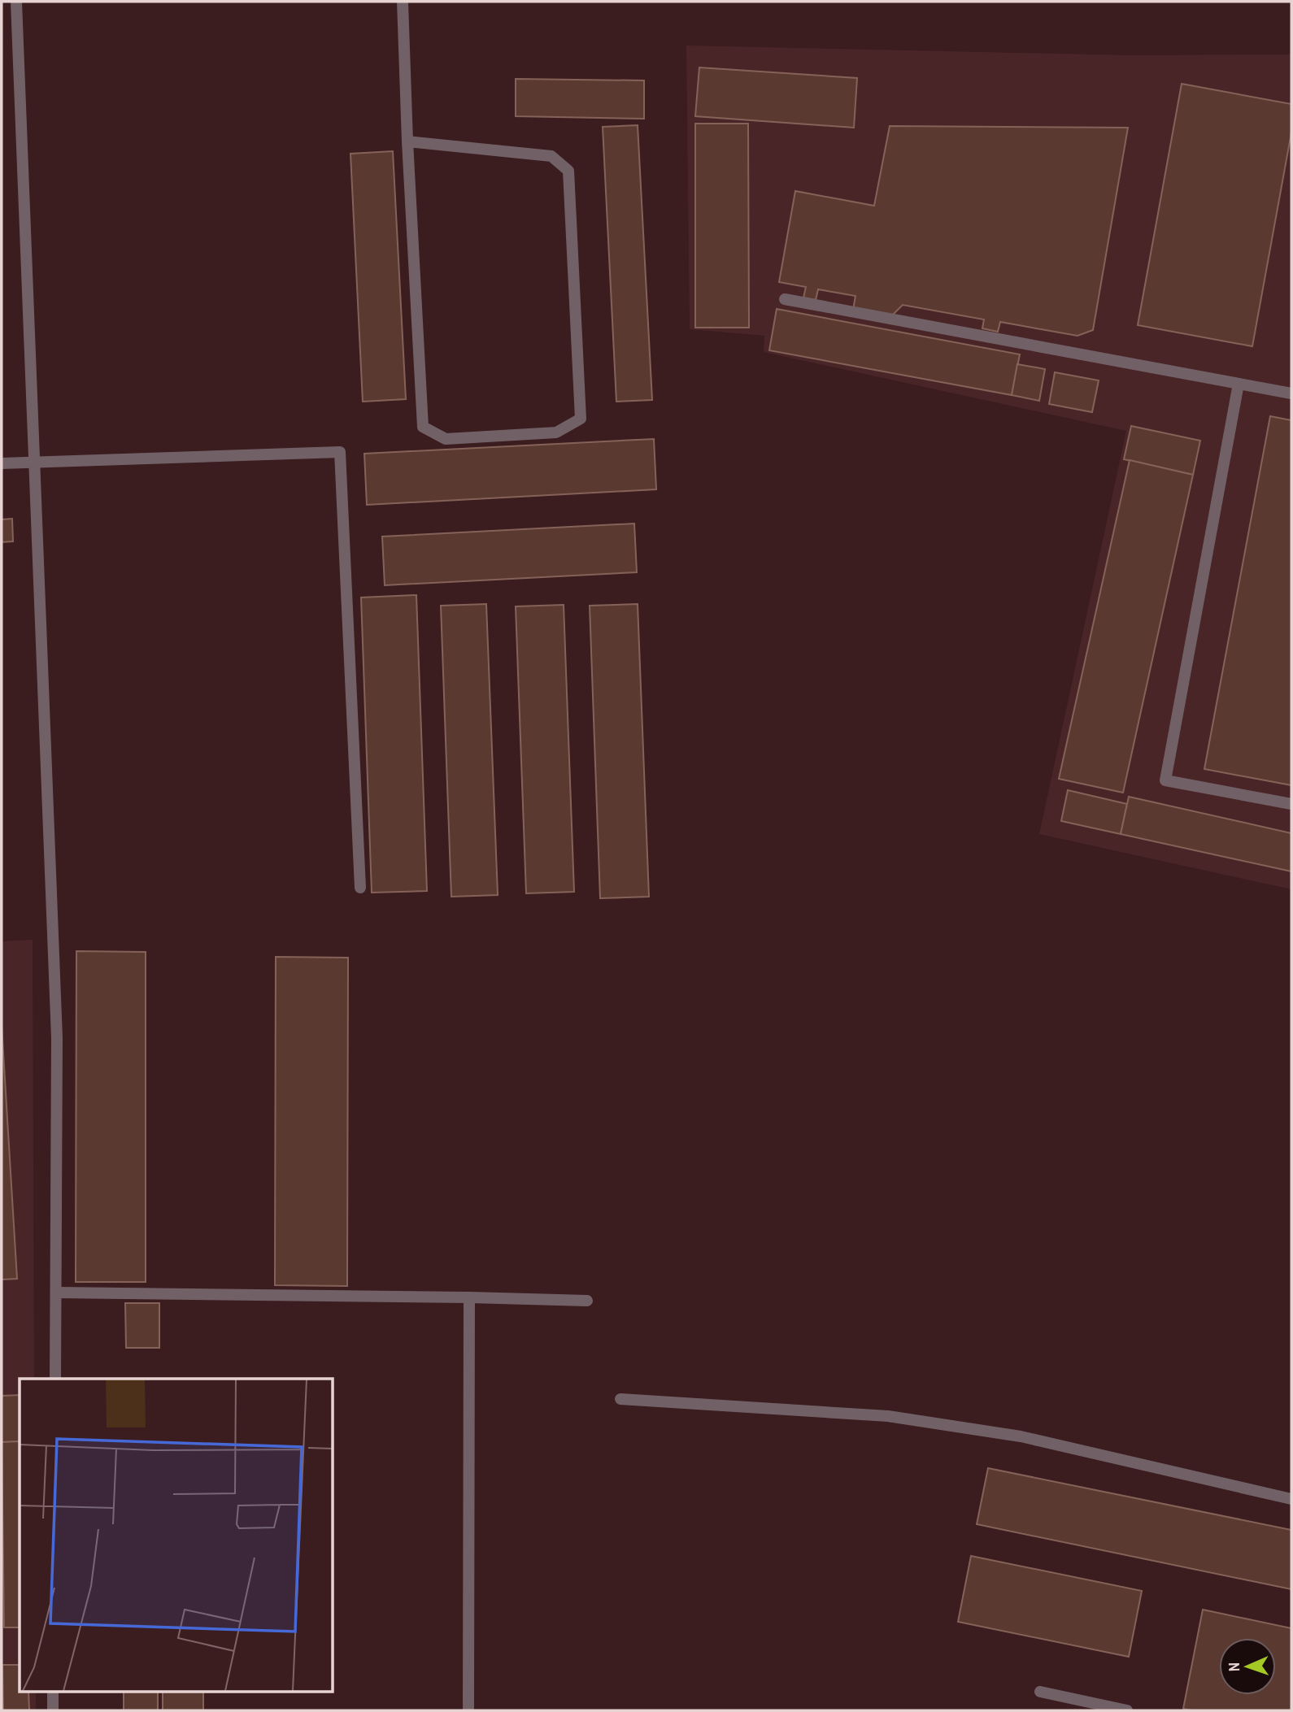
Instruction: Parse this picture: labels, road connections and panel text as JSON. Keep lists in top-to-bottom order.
{
  "north": "left"
}
